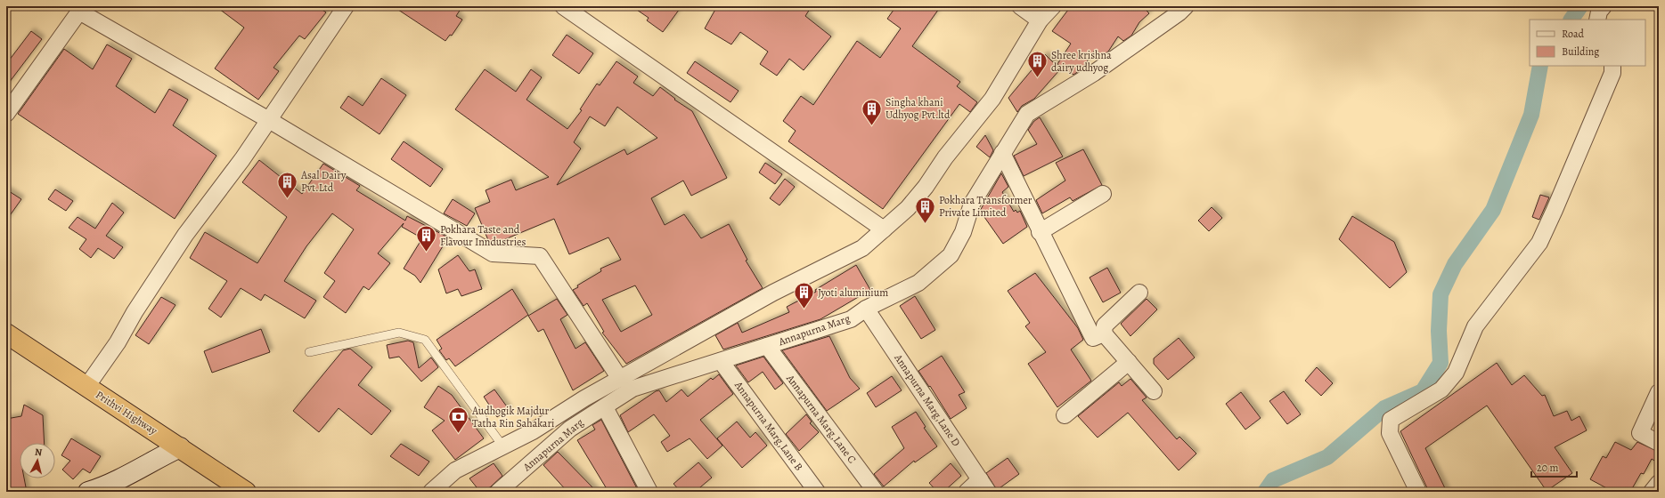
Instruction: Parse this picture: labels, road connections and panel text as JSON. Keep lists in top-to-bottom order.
{
  "streets": {
    "highway": ["Prithvi Highway"],
    "street": [
      "Annapurna Marg",
      "Annapurna Marg,Lane D",
      "Annapurna Marg,Lane C",
      "Annapurna Marg,Lane B"
    ]
  },
  "crossings": [
    ["Annapurna Marg", "Annapurna Marg,Lane D"],
    ["Annapurna Marg", "Annapurna Marg,Lane C"],
    ["Annapurna Marg", "Annapurna Marg,Lane B"]
  ],
  "places": {
    "building": [
      "Shree krishna dairy udhyog",
      "Singha khani Udhyog Pvt.ltd",
      "Asal Dairy Pvt.Ltd",
      "Pokhara Transformer Private Limited",
      "Pokhara Taste and Flavour Inndustries",
      "Jyoti aluminium"
    ],
    "bank": ["Audhogik Majdur Tatha Rin Sahakari"]
  },
  "legend": ["Road", "Building"],
  "scale_bar": "20 m",
  "north": "top"
}
